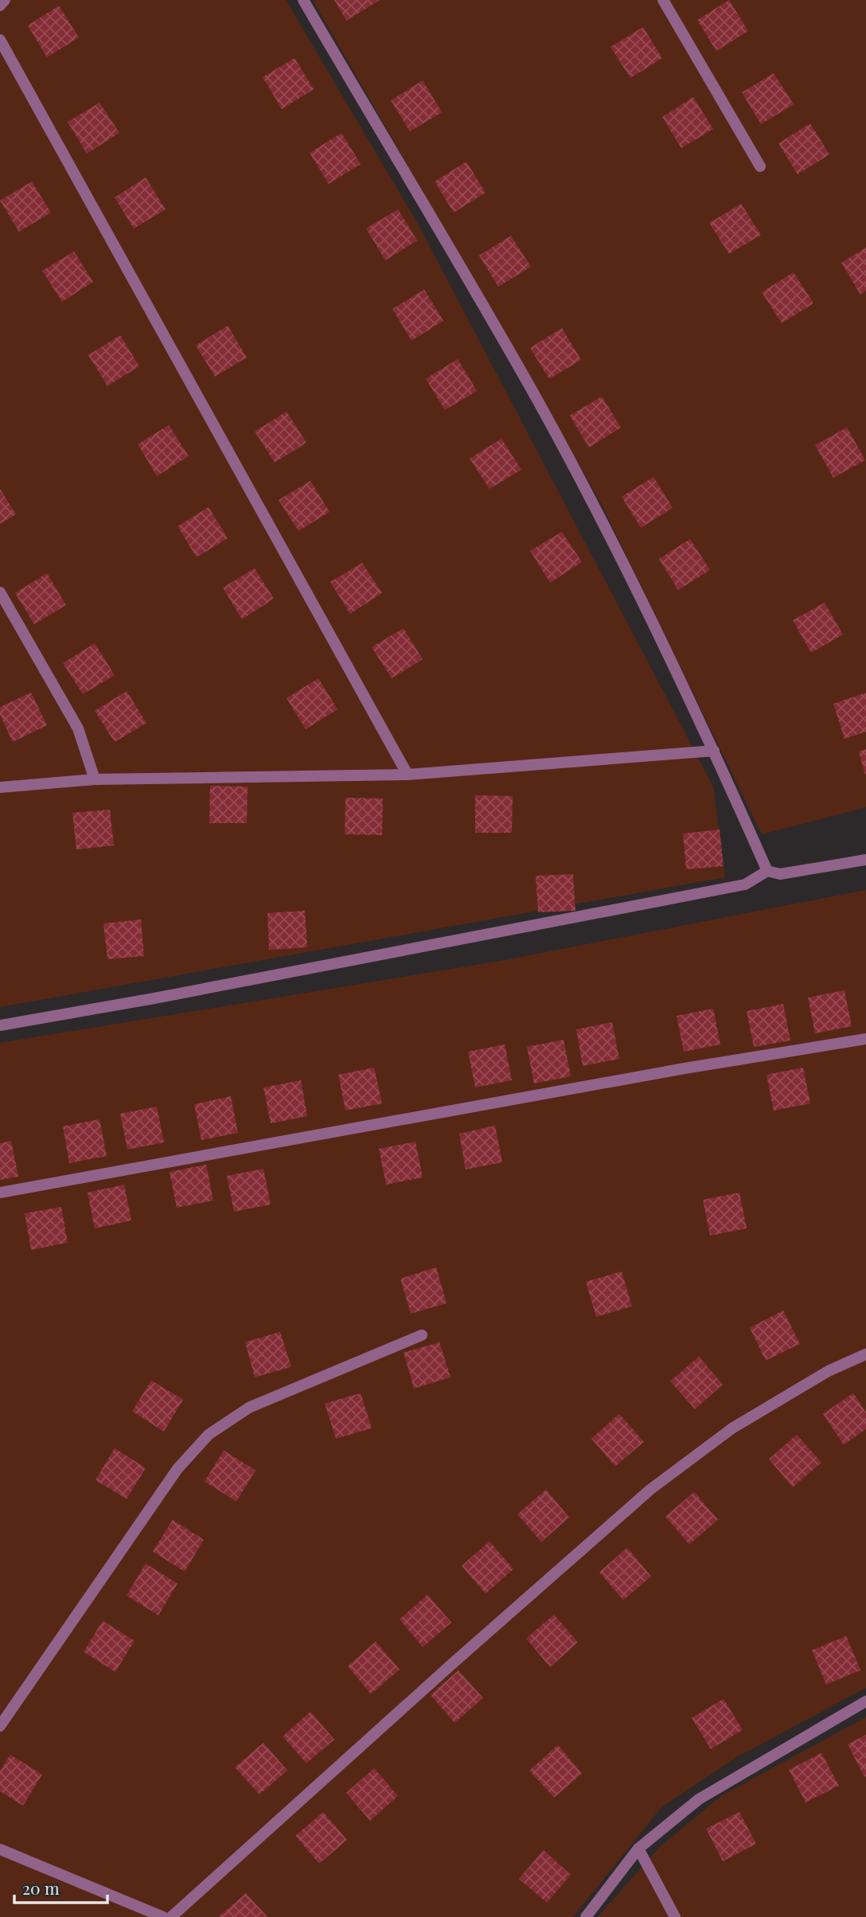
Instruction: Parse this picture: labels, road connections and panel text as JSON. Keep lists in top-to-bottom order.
{
  "scale_bar": "20 m"
}
